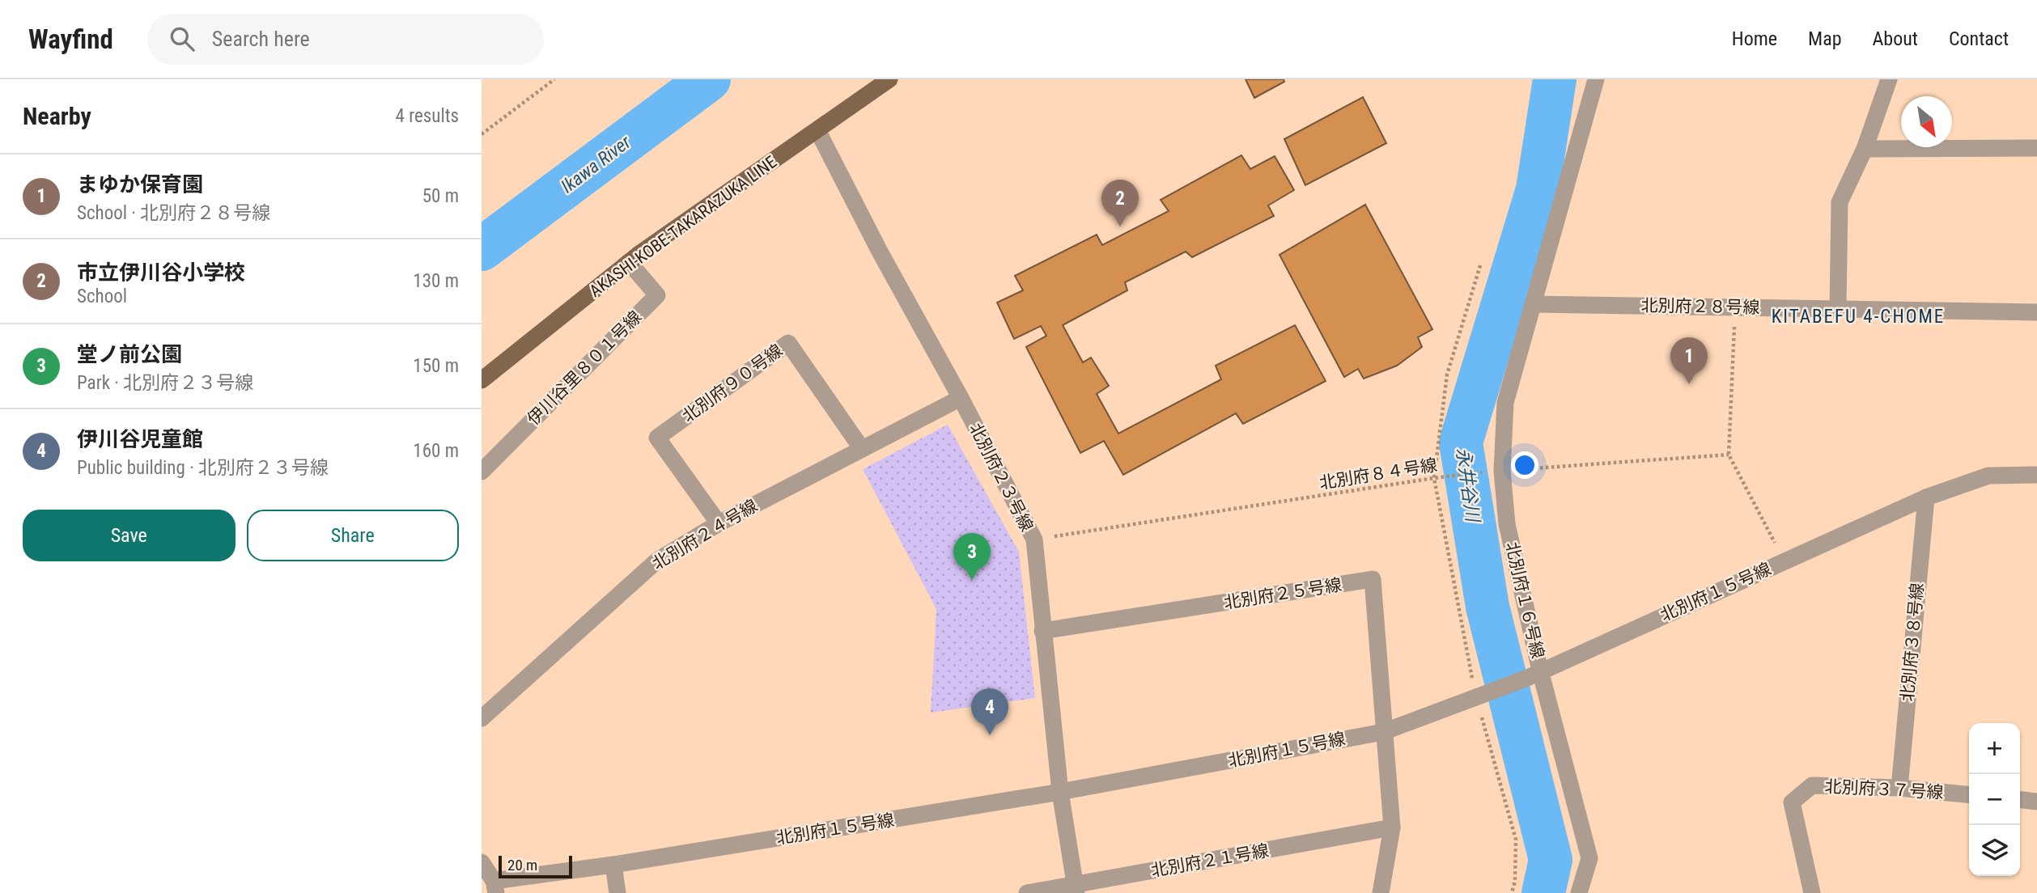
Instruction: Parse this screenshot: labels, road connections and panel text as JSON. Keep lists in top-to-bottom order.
{
  "streets": {
    "main road": ["AKASHI-KOBE-TAKARAZUKA LINE"],
    "street": [
      "北別府２８号線",
      "伊川谷里８０１号線",
      "北別府９０号線",
      "北別府２３号線",
      "北別府２４号線",
      "北別府１５号線",
      "北別府２５号線",
      "北別府１６号線",
      "北別府３８号線",
      "北別府３７号線",
      "北別府２１号線"
    ],
    "path": ["北別府８４号線"]
  },
  "crossings": [
    ["AKASHI-KOBE-TAKARAZUKA LINE", "伊川谷里８０１号線"],
    ["AKASHI-KOBE-TAKARAZUKA LINE", "北別府２３号線"],
    ["北別府２８号線", "北別府１６号線"],
    ["北別府９０号線", "北別府２４号線"],
    ["北別府８４号線", "北別府２３号線"],
    ["北別府８４号線", "北別府１６号線"],
    ["北別府２３号線", "北別府２４号線"],
    ["北別府２３号線", "北別府１５号線"],
    ["北別府２３号線", "北別府２５号線"],
    ["北別府２３号線", "北別府２１号線"],
    ["北別府１５号線", "北別府２５号線"],
    ["北別府１５号線", "北別府１６号線"],
    ["北別府１５号線", "北別府３８号線"],
    ["北別府３８号線", "北別府３７号線"]
  ],
  "districts": ["KITABEFU 4-CHOME"],
  "water": ["Ikawa River", "永井谷川"],
  "scale_bar": "20 m",
  "north": "bottom right",
  "page": {
    "header": "Wayfind",
    "search": "Search here",
    "nav": [
      "Home",
      "Map",
      "About",
      "Contact"
    ],
    "heading": ["Nearby", "4 results"],
    "list": [
      {
        "mark": "1",
        "name": "まゆか保育園",
        "note": "School · 北別府２８号線",
        "value": "50 m"
      },
      {
        "mark": "2",
        "name": "市立伊川谷小学校",
        "note": "School",
        "value": "130 m"
      },
      {
        "mark": "3",
        "name": "堂ノ前公園",
        "note": "Park · 北別府２３号線",
        "value": "150 m"
      },
      {
        "mark": "4",
        "name": "伊川谷児童館",
        "note": "Public building · 北別府２３号線",
        "value": "160 m"
      }
    ],
    "pins": [
      "2",
      "1",
      "3",
      "4"
    ],
    "buttons": ["Save", "Share"],
    "map_buttons": ["+", "−"],
    "scale": "20 m"
  }
}
